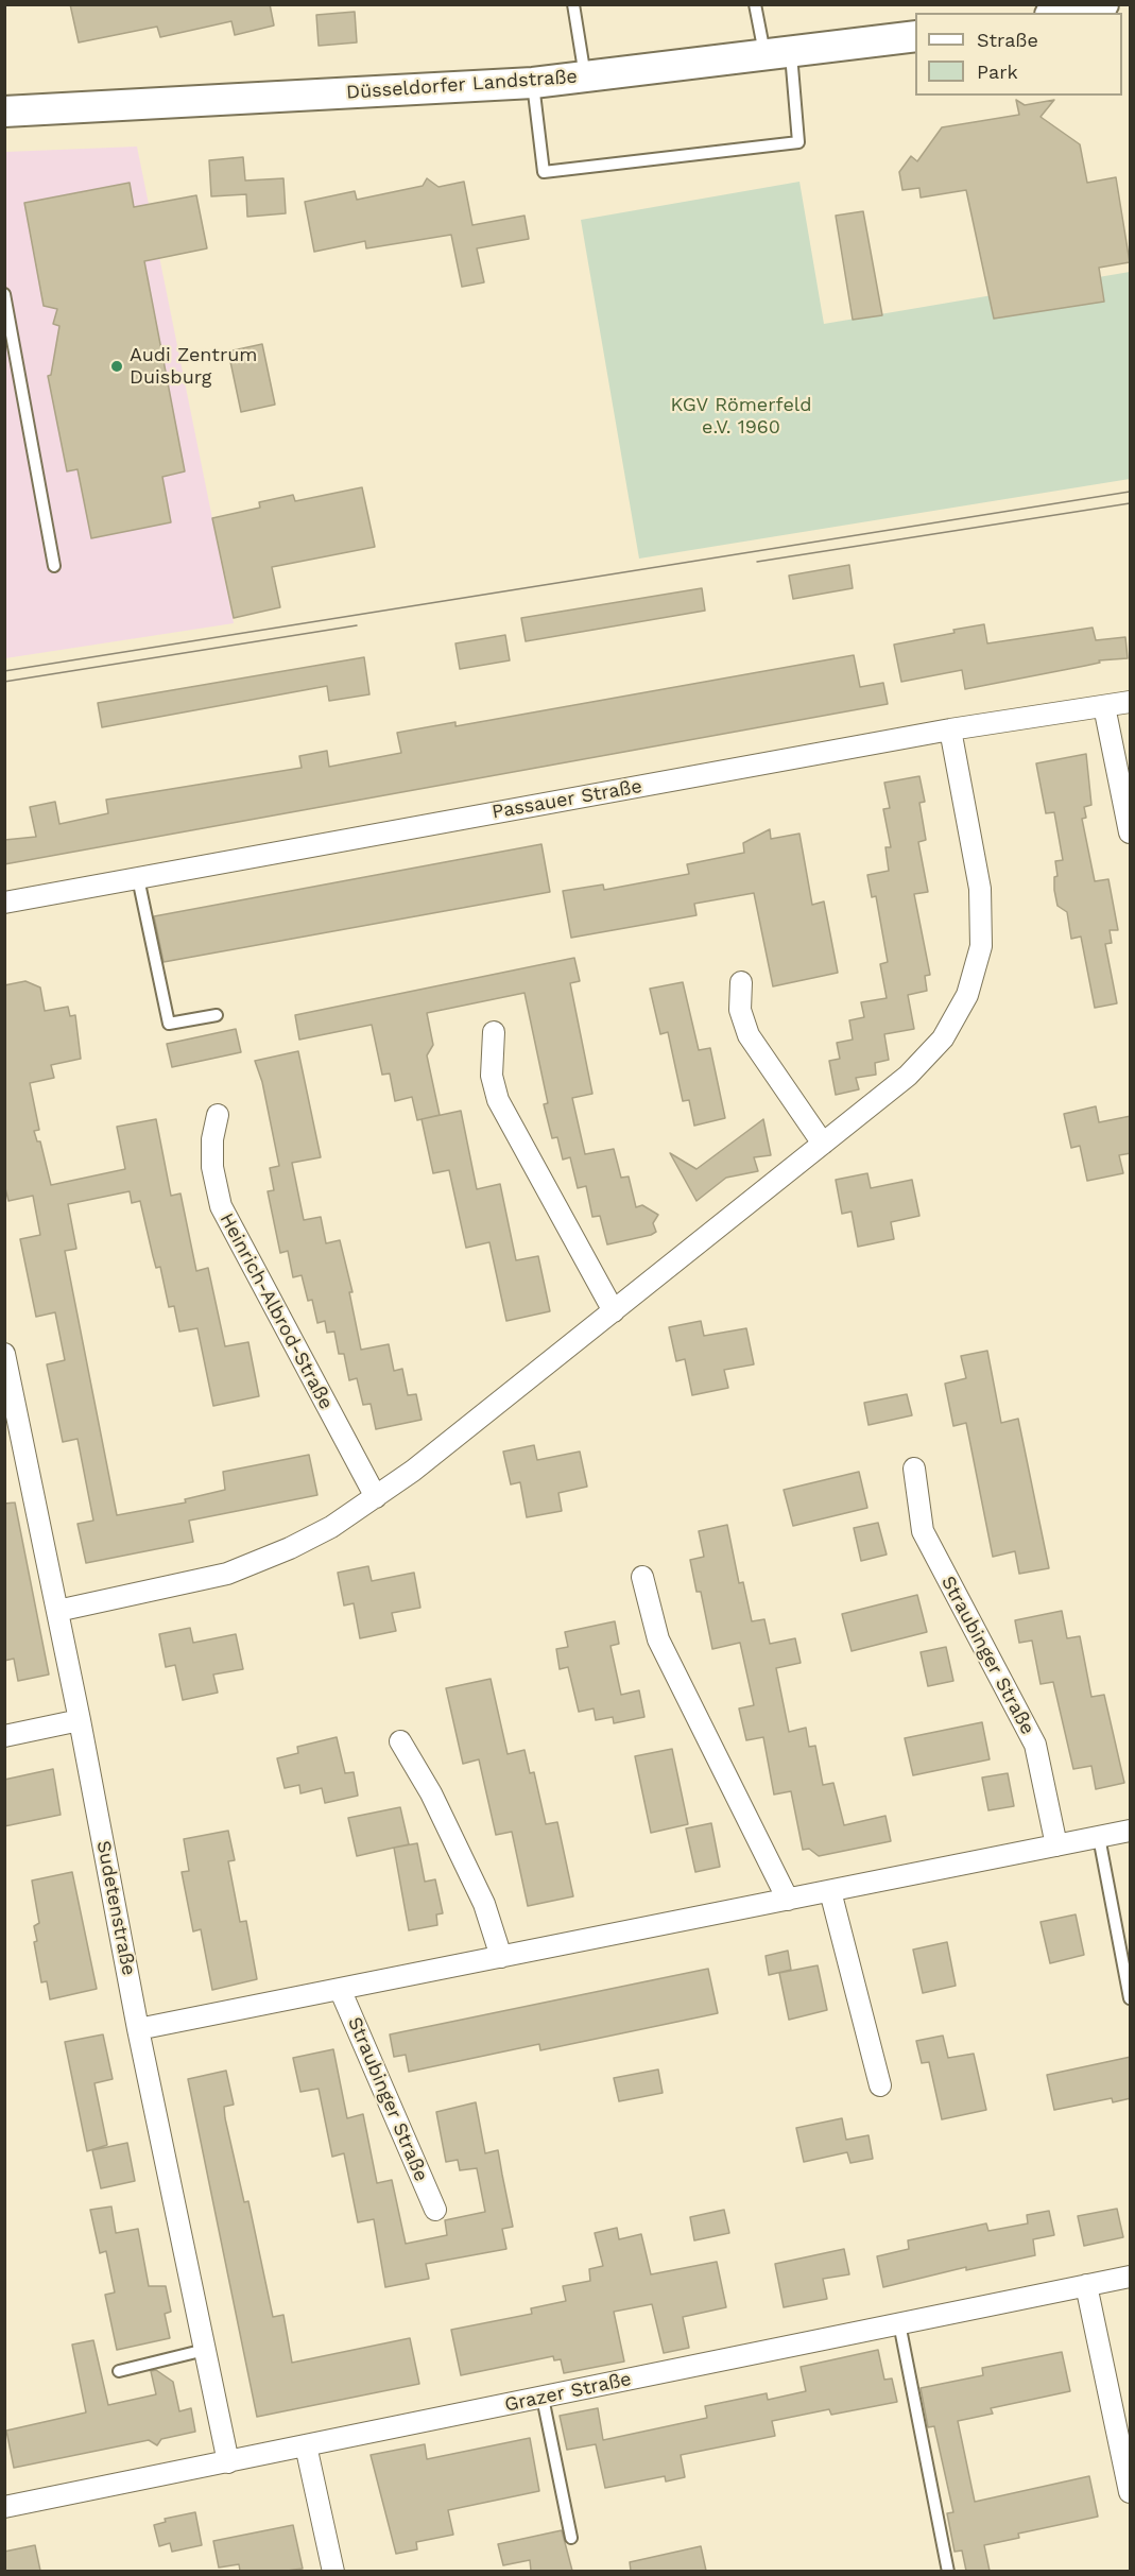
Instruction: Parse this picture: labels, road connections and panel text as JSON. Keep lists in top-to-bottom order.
{
  "streets": {
    "main road": ["Düsseldorfer Landstraße"],
    "street": [
      "Passauer Straße",
      "Heinrich-Albrod-Straße",
      "Straubinger Straße",
      "Sudetenstraße",
      "Grazer Straße"
    ]
  },
  "crossings": [
    ["Sudetenstraße", "Grazer Straße"]
  ],
  "parks": ["KGV Römerfeld e.V. 1960"],
  "places": ["Audi Zentrum Duisburg"],
  "legend": ["Straße", "Park"]
}
